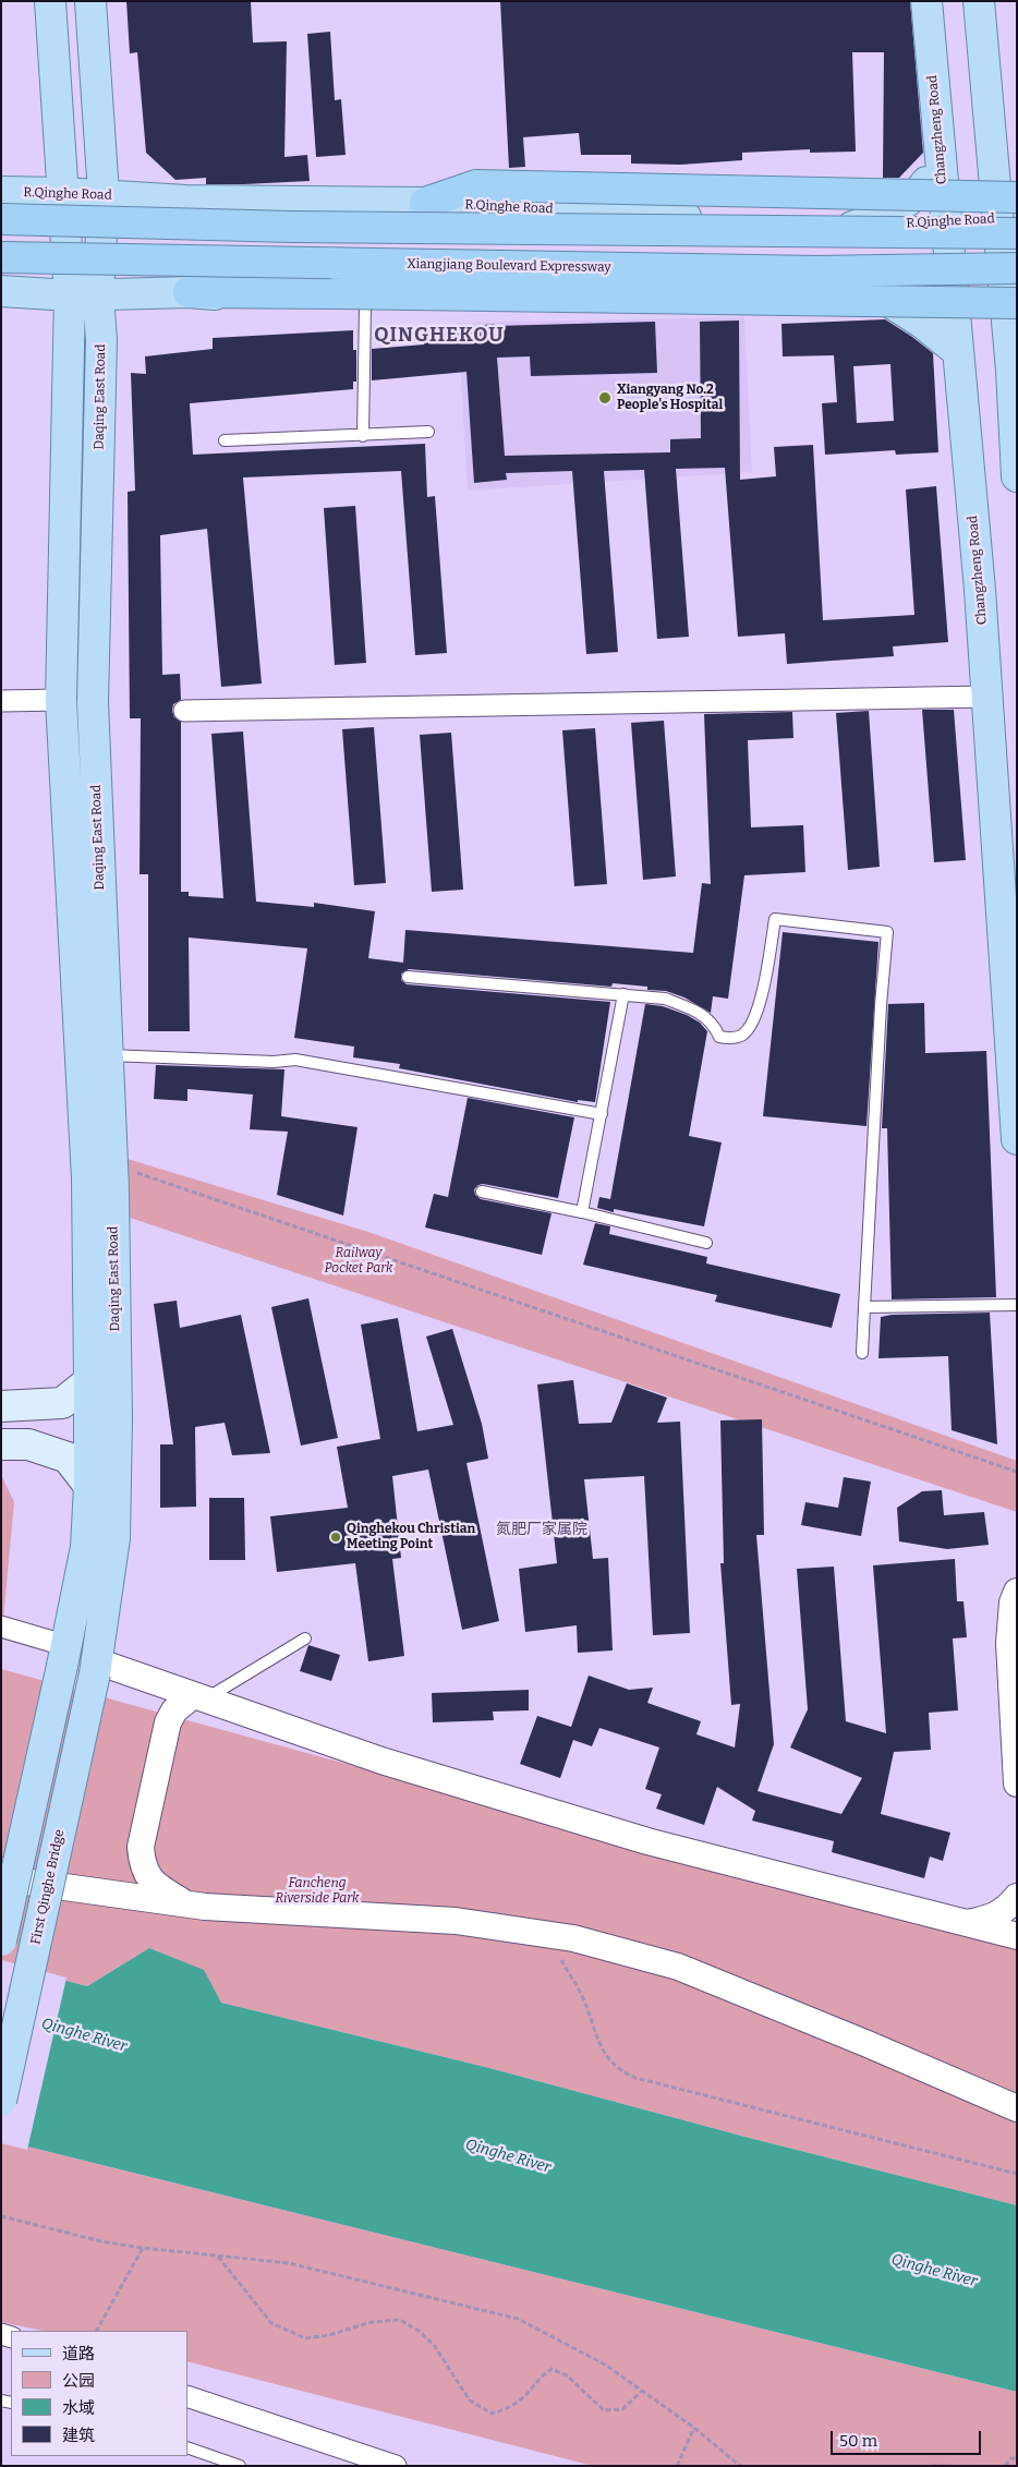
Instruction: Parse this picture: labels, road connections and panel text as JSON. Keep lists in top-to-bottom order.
{
  "streets": {
    "highway": ["Xiangjiang Boulevard Expressway"],
    "main road": [
      "Changzheng Road",
      "R.Qinghe Road",
      "Daqing East Road",
      "First Qinghe Bridge"
    ]
  },
  "crossings": [
    ["Changzheng Road", "R.Qinghe Road"],
    ["R.Qinghe Road", "Daqing East Road"],
    ["Daqing East Road", "First Qinghe Bridge"]
  ],
  "districts": ["QINGHEKOU", "氮肥厂家属院"],
  "water": ["Qinghe River"],
  "parks": ["Railway Pocket Park", "Fancheng Riverside Park"],
  "places": ["Xiangyang No.2 People's Hospital", "Qinghekou Christian Meeting Point"],
  "legend": [
    "道路",
    "公园",
    "水域",
    "建筑"
  ],
  "scale_bar": "50 m"
}
